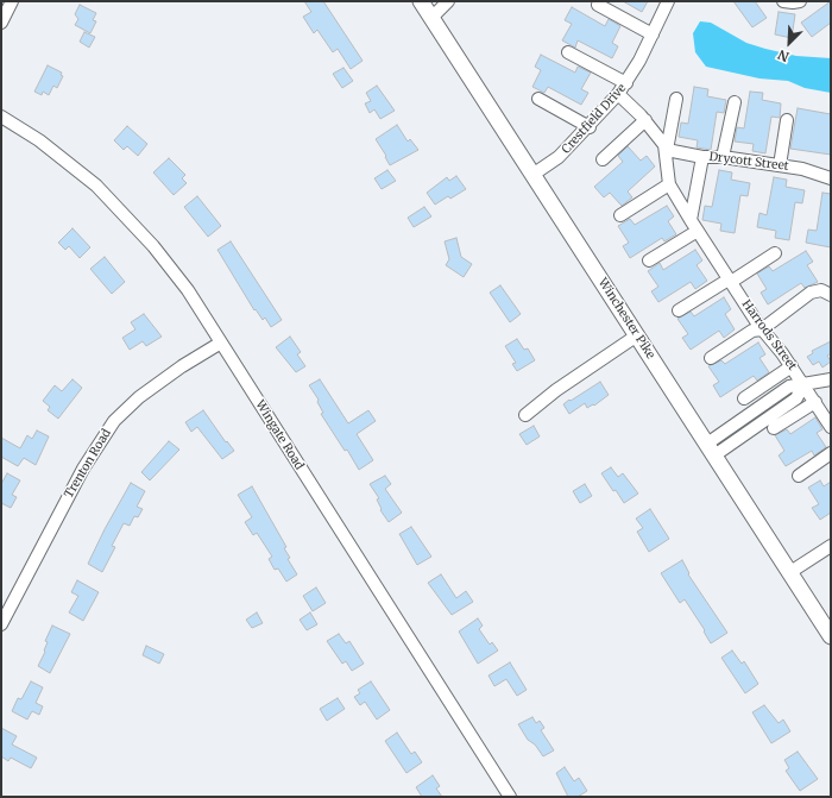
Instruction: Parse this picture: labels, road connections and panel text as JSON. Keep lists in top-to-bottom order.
{
  "streets": {
    "main road": ["Winchester Pike"],
    "street": [
      "Crestfield Drive",
      "Drycott Street",
      "Harrods Street",
      "Wingate Road",
      "Trenton Road"
    ]
  },
  "crossings": [
    ["Crestfield Drive", "Winchester Pike"],
    ["Crestfield Drive", "Harrods Street"],
    ["Drycott Street", "Harrods Street"],
    ["Wingate Road", "Trenton Road"]
  ],
  "north": "bottom left"
}
